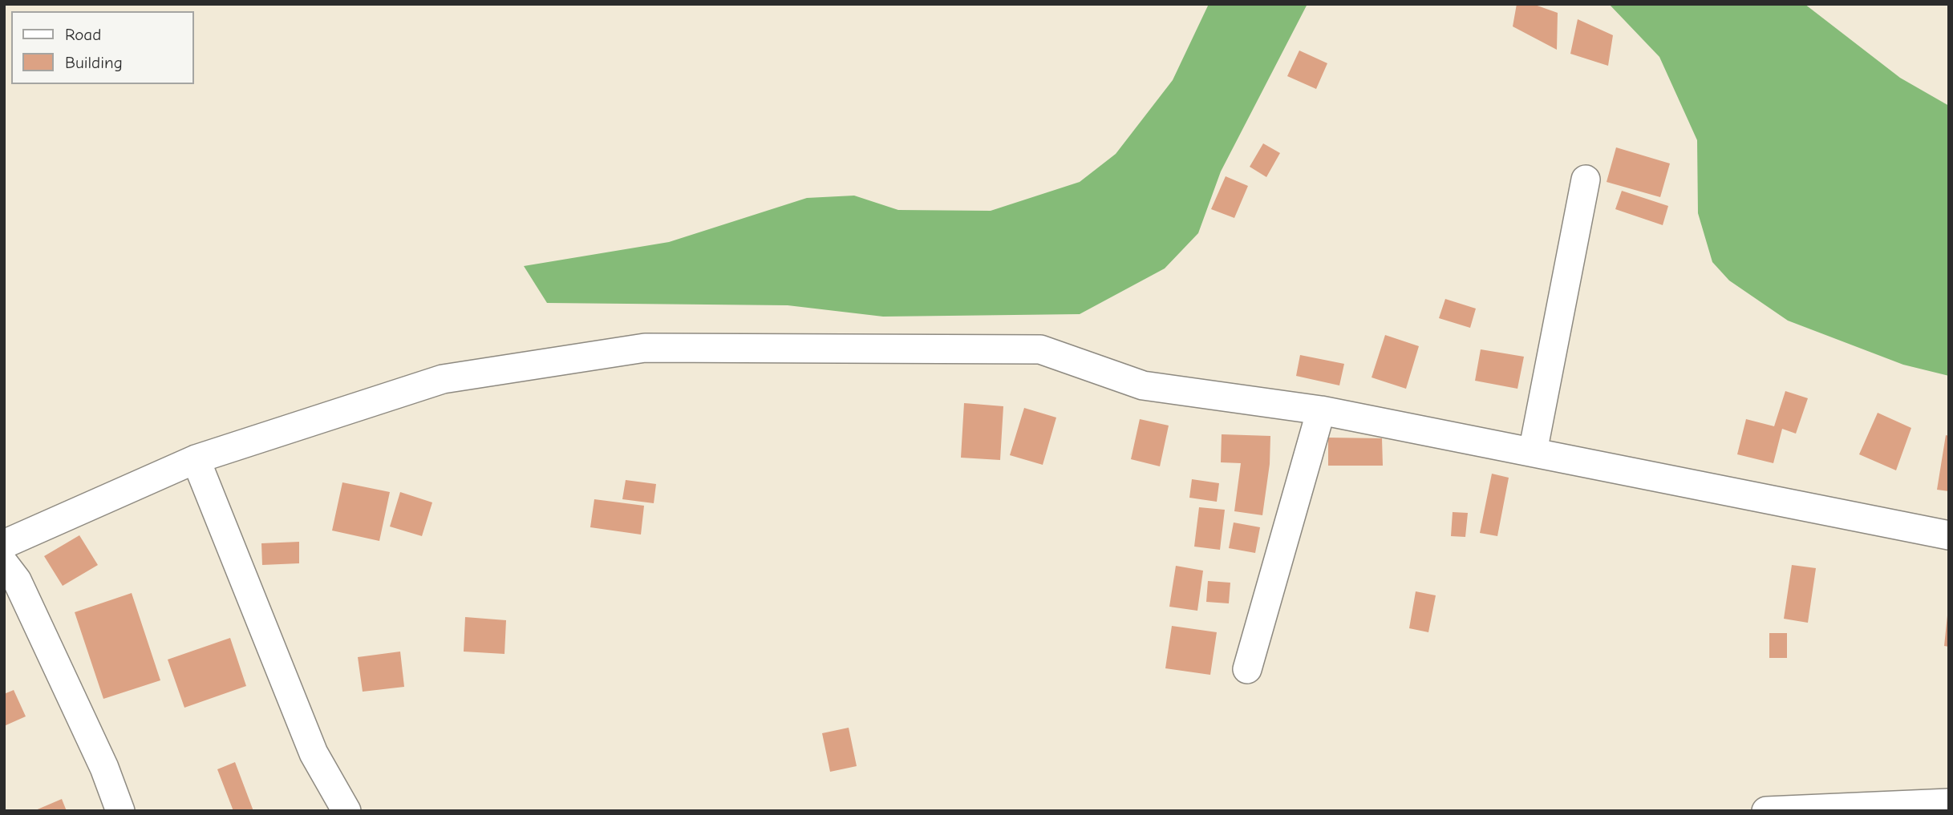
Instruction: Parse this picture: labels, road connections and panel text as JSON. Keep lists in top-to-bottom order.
{
  "legend": ["Road", "Building"]
}
